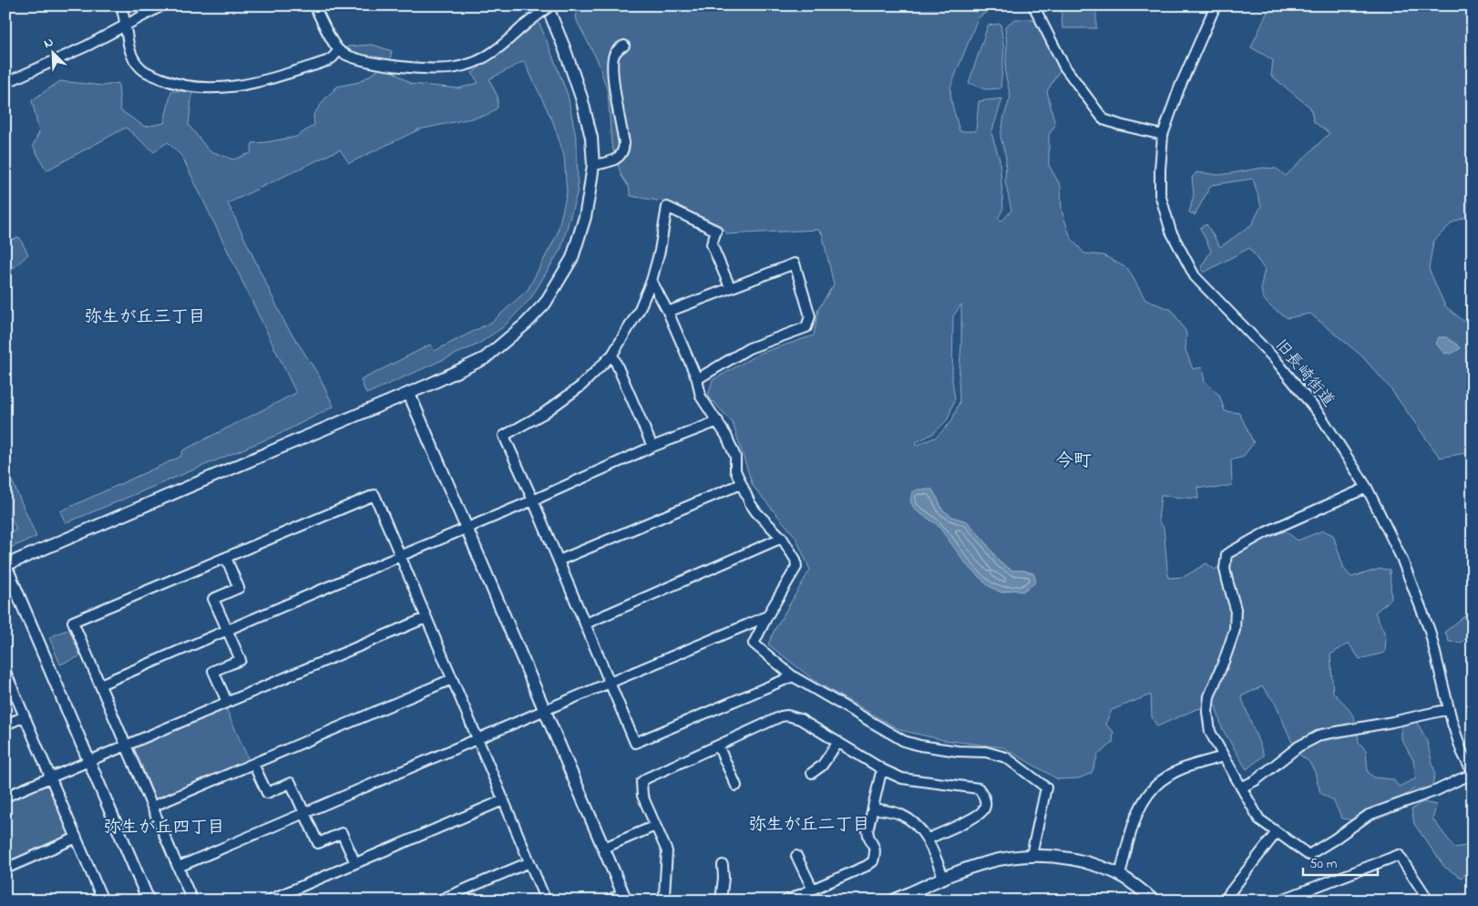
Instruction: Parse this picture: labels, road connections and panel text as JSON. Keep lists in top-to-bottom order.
{
  "streets": {
    "street": ["旧長崎街道"]
  },
  "districts": [
    "弥生が丘三丁目",
    "今町",
    "弥生が丘二丁目",
    "弥生が丘四丁目"
  ],
  "scale_bar": "50 m",
  "north": "top left"
}
